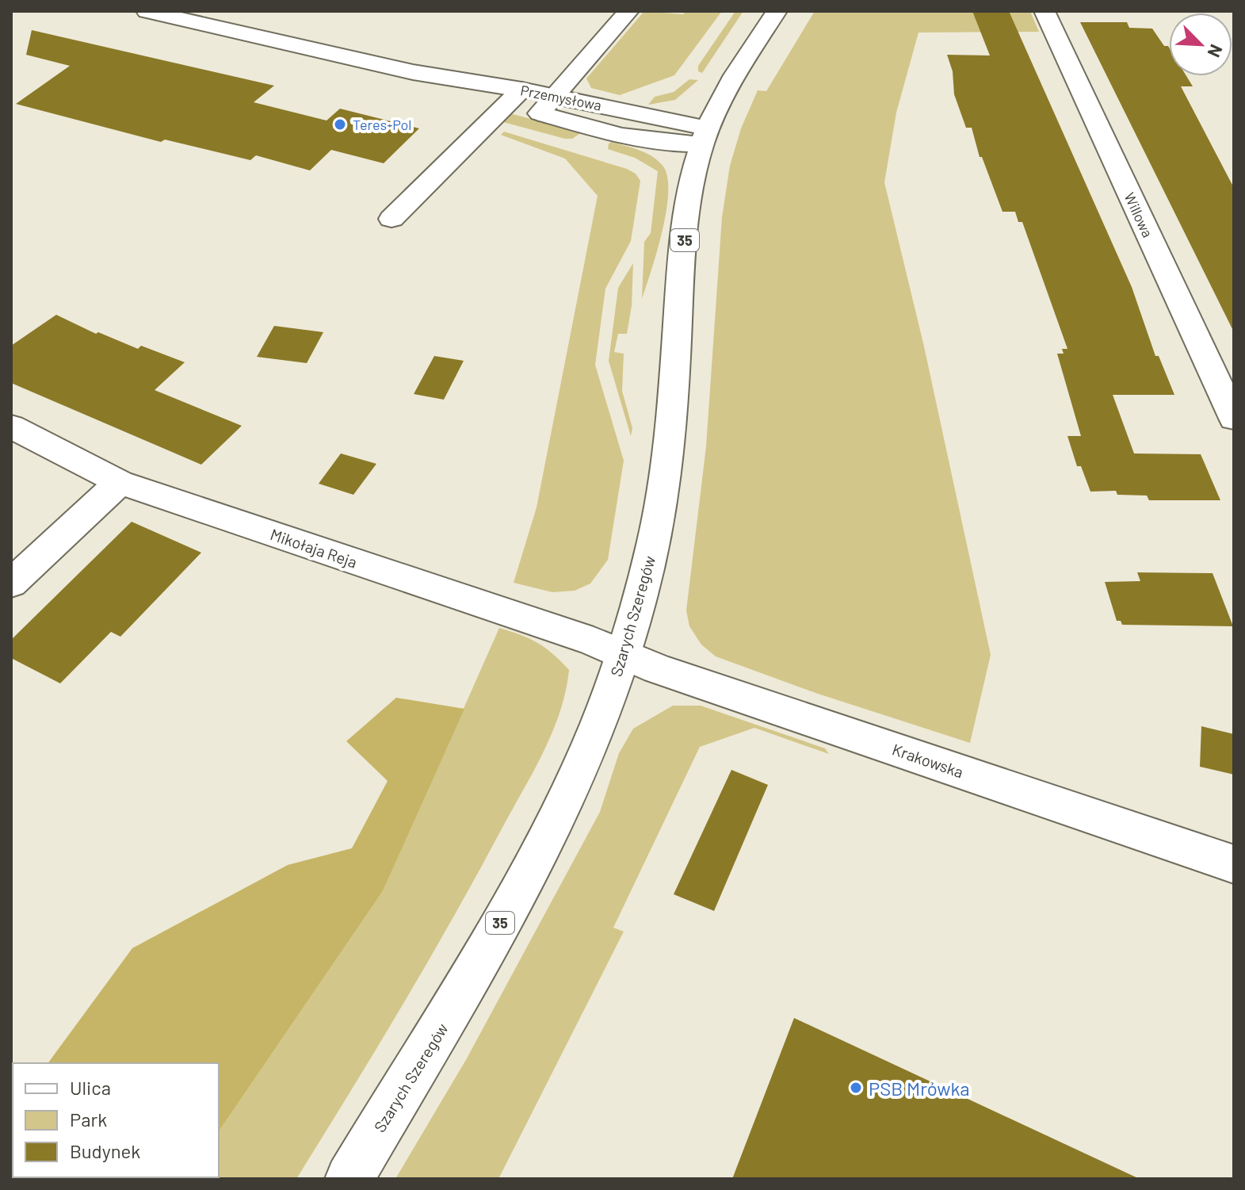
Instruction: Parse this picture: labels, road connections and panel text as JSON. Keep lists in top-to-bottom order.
{
  "streets": {
    "main road": [
      "Przemysłowa",
      "Willowa",
      "35",
      "Mikołaja Reja",
      "Szarych Szeregów",
      "Krakowska"
    ]
  },
  "crossings": [
    ["Przemysłowa", "Szarych Szeregów"],
    ["Mikołaja Reja", "Szarych Szeregów"],
    ["Mikołaja Reja", "Krakowska"],
    ["Szarych Szeregów", "Krakowska"]
  ],
  "places": ["Teres-Pol", "PSB Mrówka"],
  "legend": ["Ulica", "Park", "Budynek"],
  "north": "bottom right"
}
